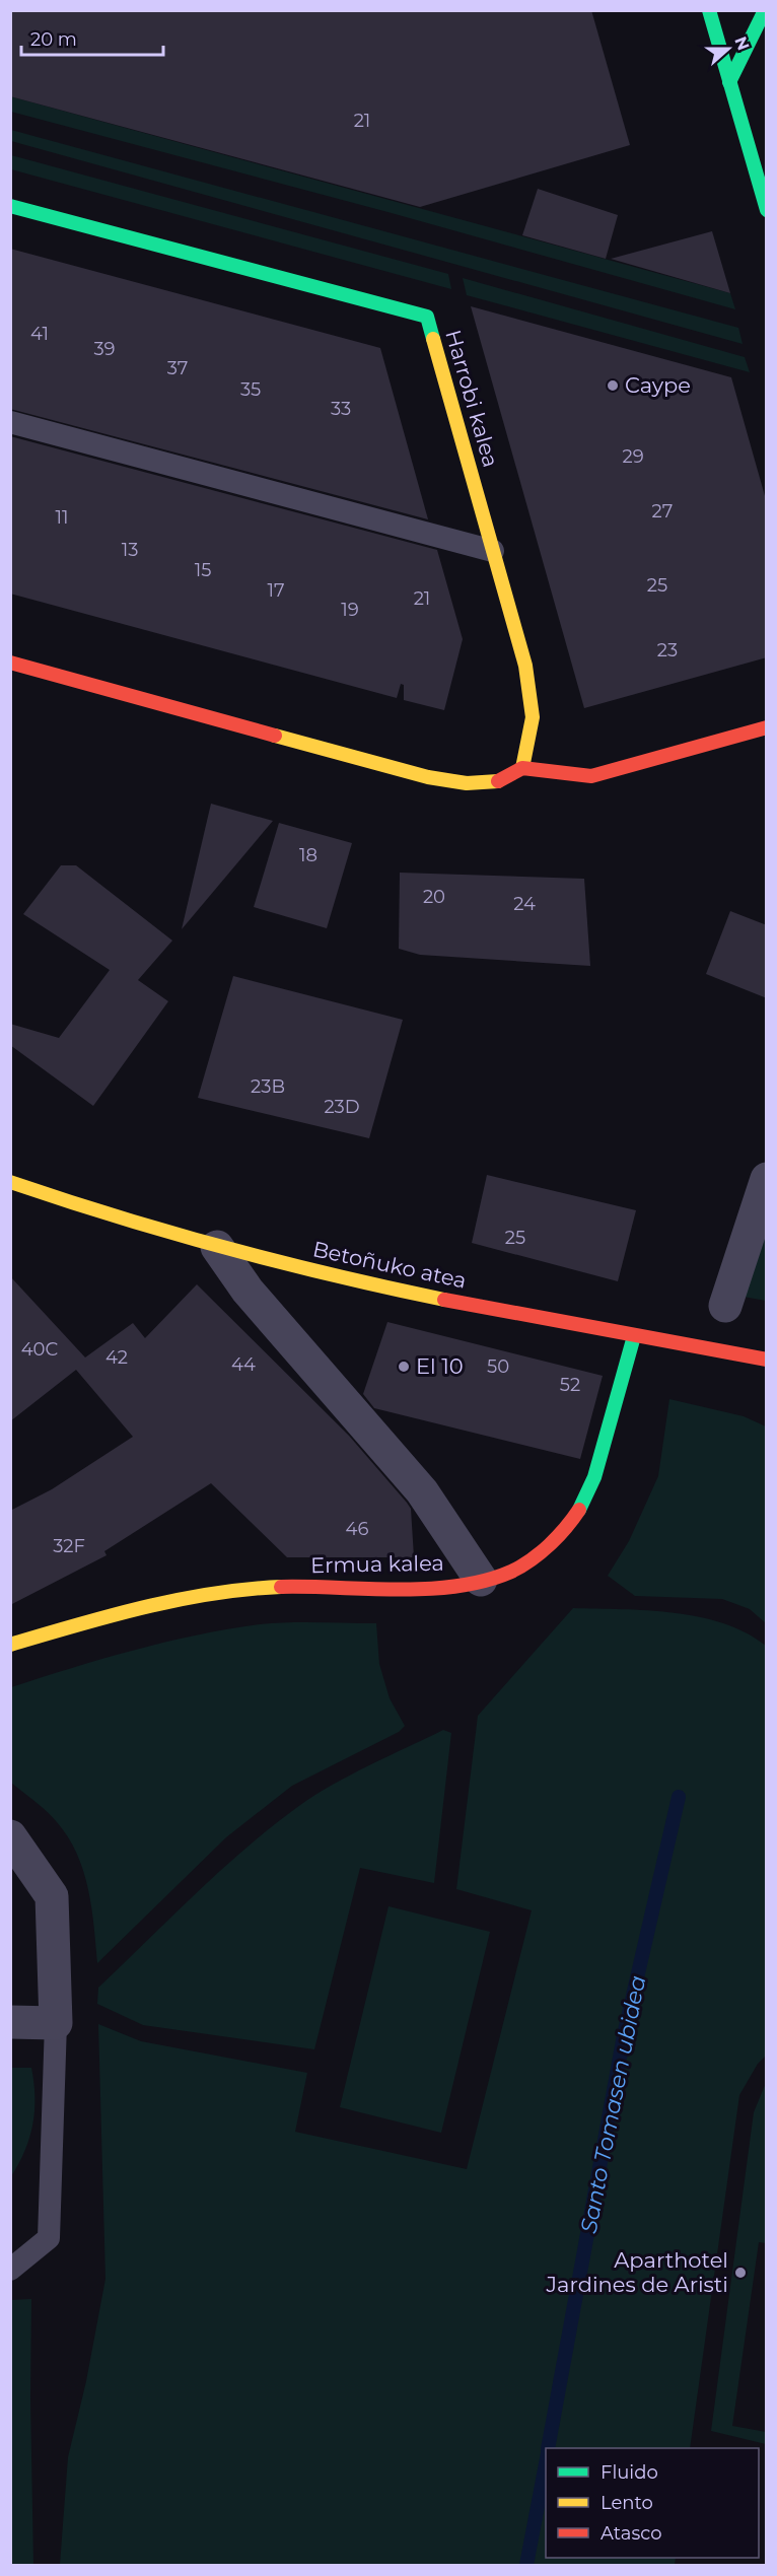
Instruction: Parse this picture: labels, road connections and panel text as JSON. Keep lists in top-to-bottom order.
{
  "streets": {
    "street": ["Harrobi kalea", "Betoñuko atea", "Ermua kalea"]
  },
  "crossings": [
    ["Betoñuko atea", "Ermua kalea"]
  ],
  "water": ["Santo Tomasen ubidea"],
  "places": ["Caype", "El 10", "Aparthotel Jardines de Aristi"],
  "house_numbers": [
    "21",
    "41",
    "39",
    "37",
    "35",
    "33",
    "29",
    "27",
    "11",
    "13",
    "15",
    "25",
    "17",
    "21",
    "19",
    "23",
    "18",
    "20",
    "24",
    "23B",
    "23D",
    "25",
    "40C",
    "42",
    "44",
    "50",
    "52",
    "46",
    "32F"
  ],
  "legend": ["Fluido", "Lento", "Atasco"],
  "scale_bar": "20 m",
  "north": "right"
}
